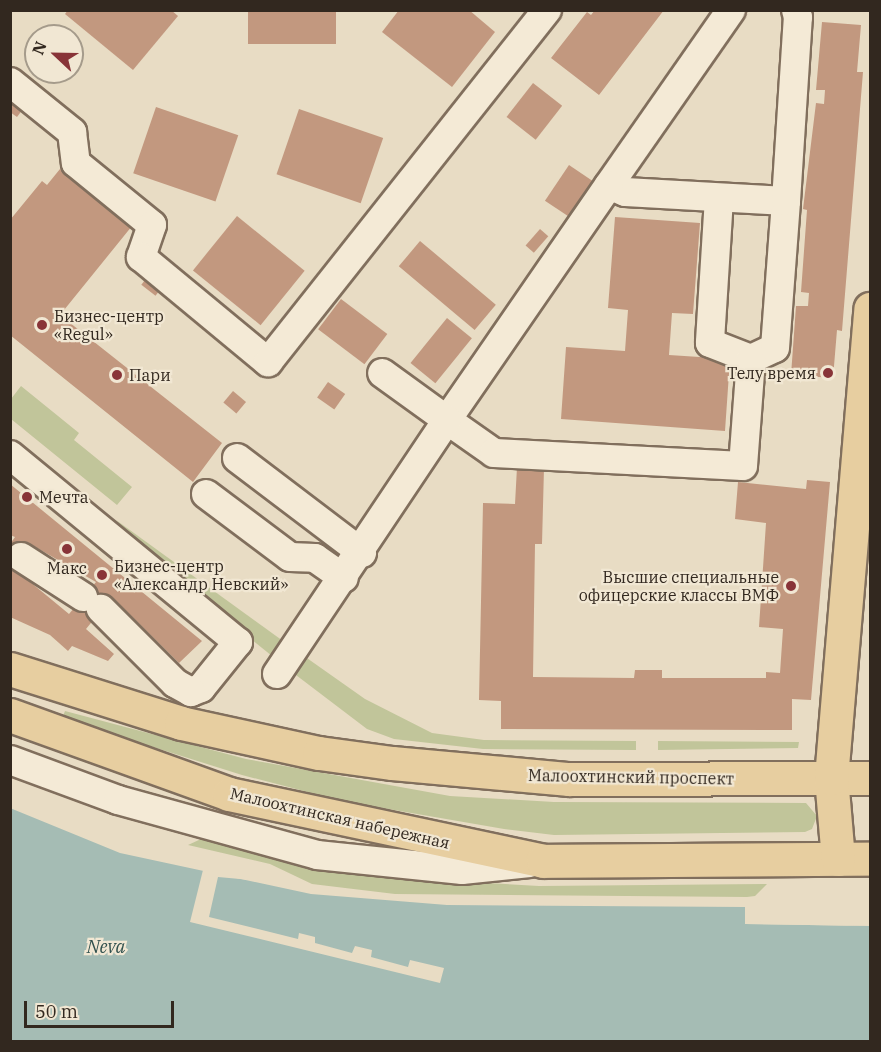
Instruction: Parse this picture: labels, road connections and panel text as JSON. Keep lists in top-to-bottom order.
{
  "streets": {
    "main road": ["Малоохтинский проспект", "Малоохтинская набережная"]
  },
  "water": ["Neva"],
  "places": [
    "Бизнес-центр «Regul»",
    "Телу время",
    "Пари",
    "Мечта",
    "Макс",
    "Бизнес-центр «Александр Невский»",
    "Высшие специальные офицерские классы ВМФ"
  ],
  "scale_bar": "50 m",
  "north": "left"
}
